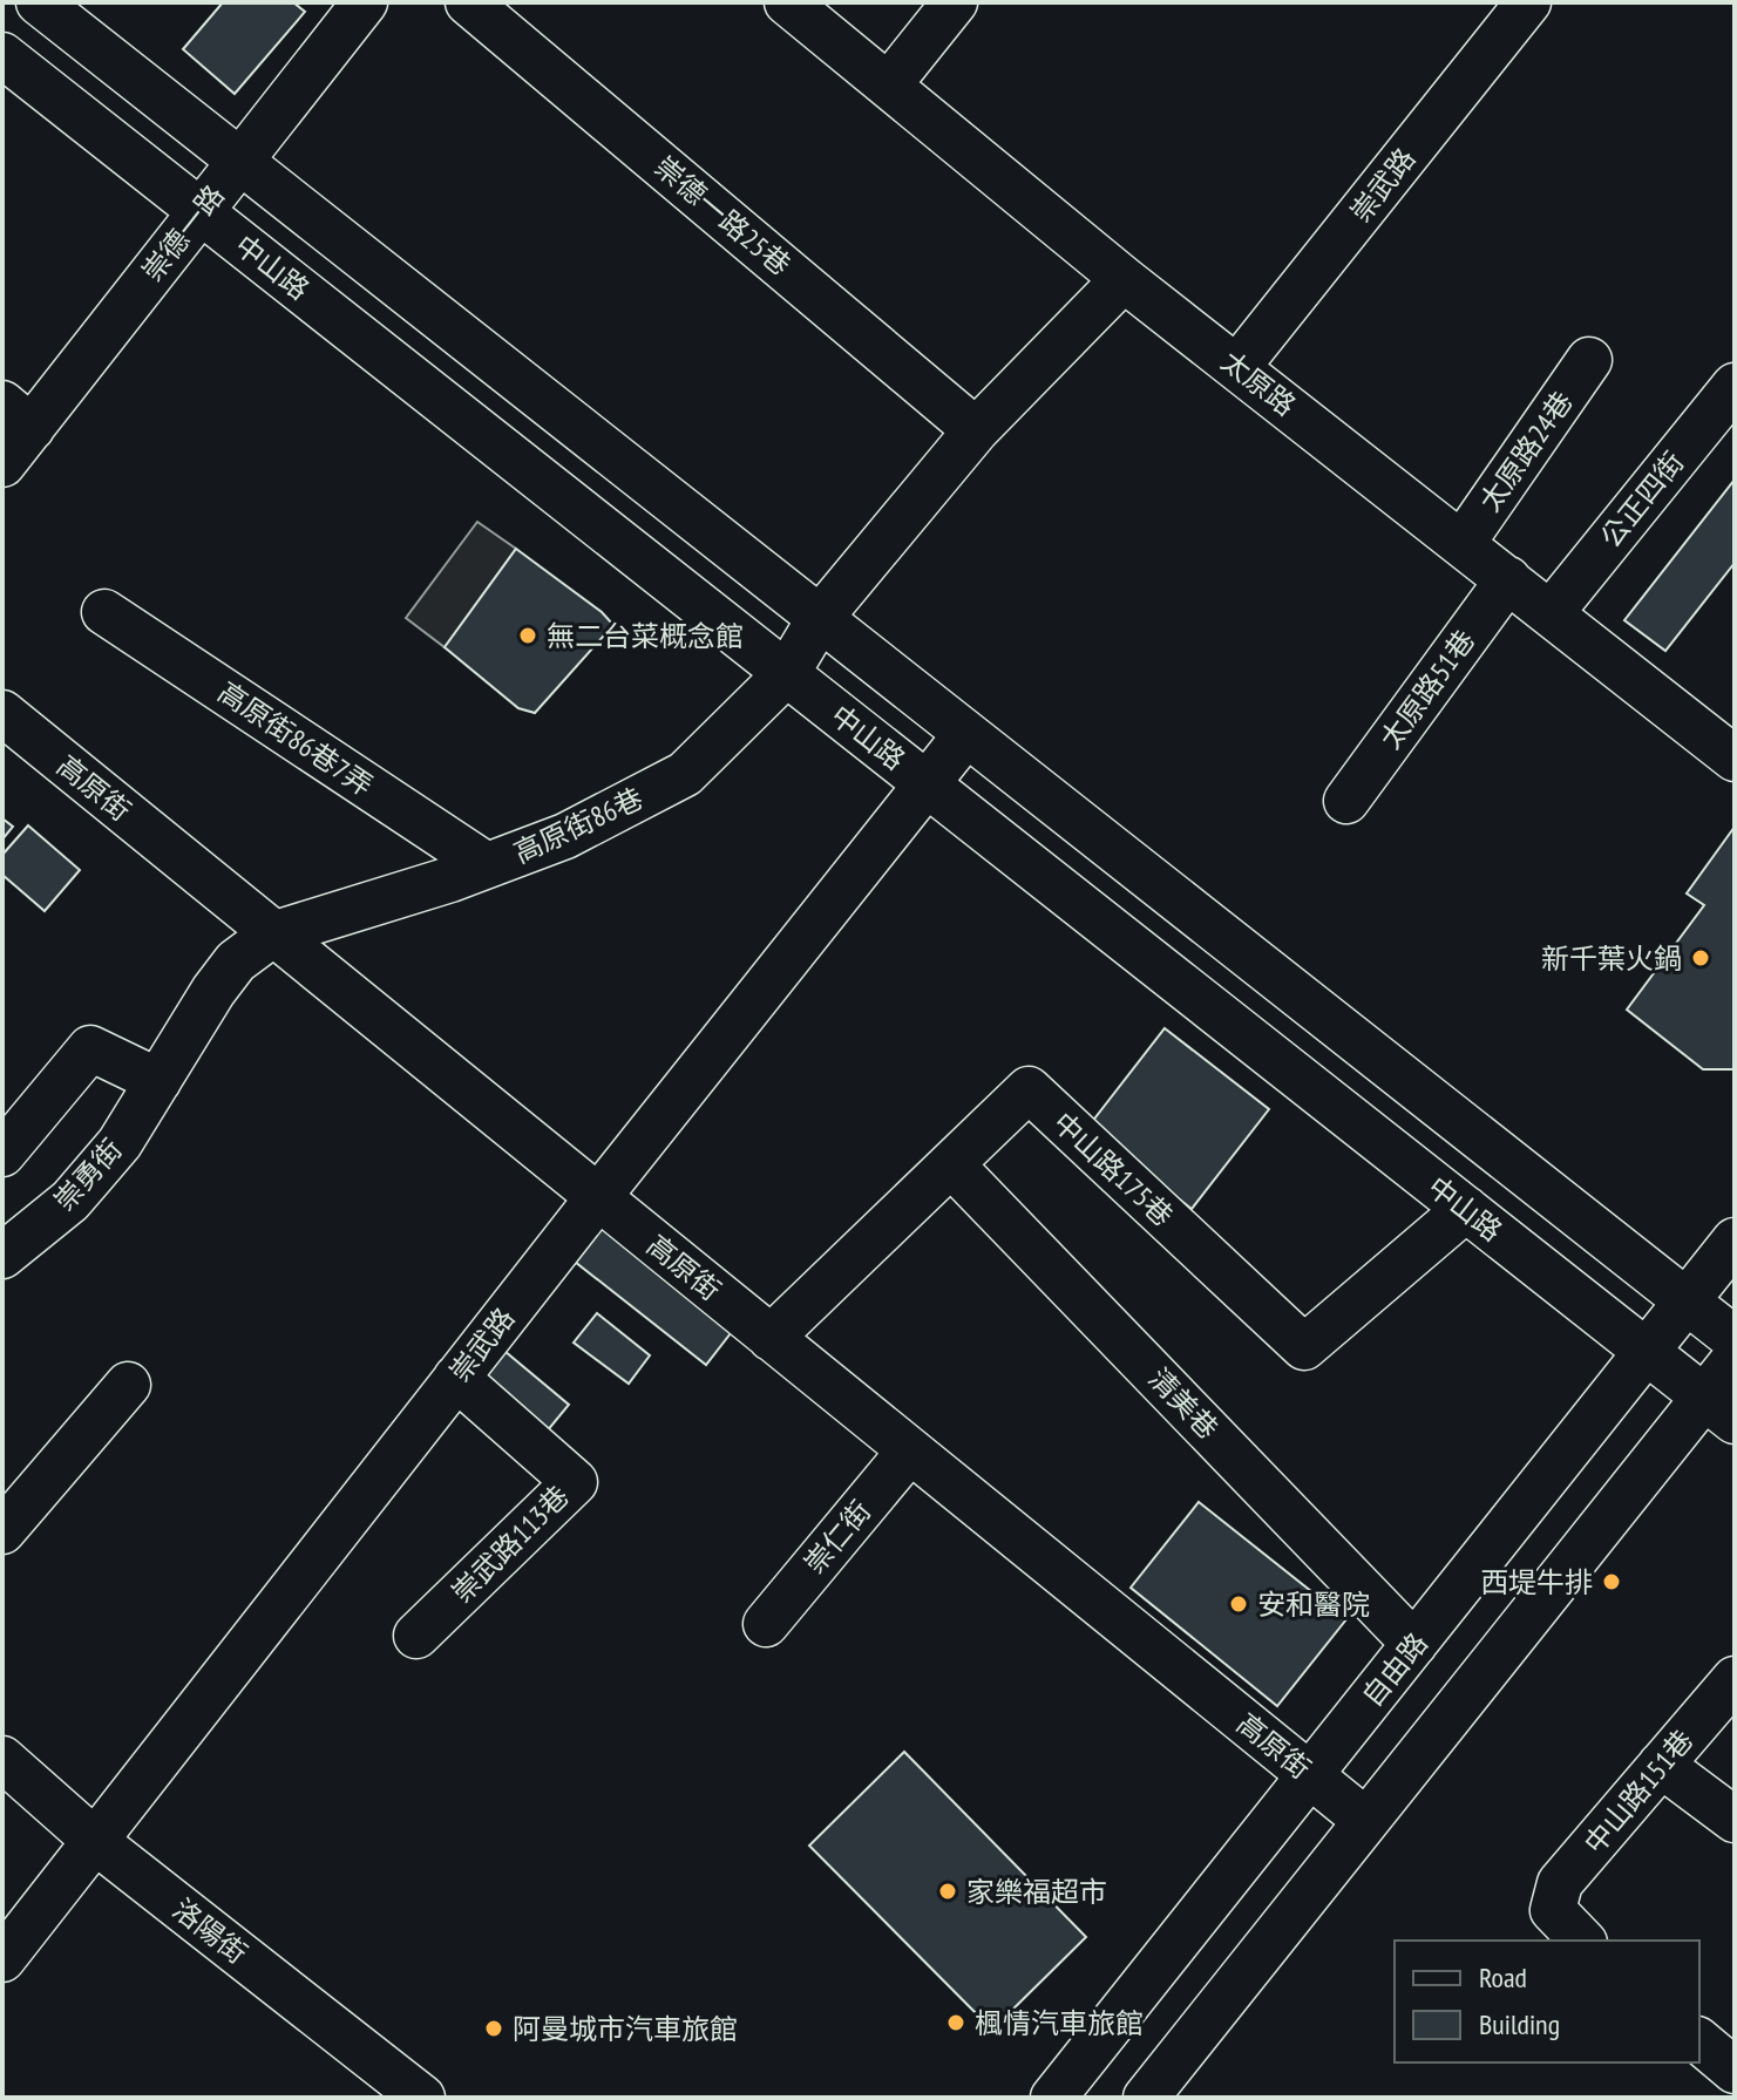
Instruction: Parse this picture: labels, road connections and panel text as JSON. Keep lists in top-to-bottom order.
{
  "streets": {
    "street": [
      "崇武路",
      "崇德一路25巷",
      "崇德一路",
      "中山路",
      "太原路",
      "太原路24巷",
      "公正四街",
      "太原路51巷",
      "高原街86巷7弄",
      "高原街",
      "高原街86巷",
      "中山路175巷",
      "崇勇街",
      "清美巷",
      "崇仁街",
      "崇武路113巷",
      "自由路",
      "中山路151巷",
      "洛陽街"
    ]
  },
  "crossings": [
    ["崇武路", "中山路"],
    ["崇武路", "太原路"],
    ["崇武路", "高原街"],
    ["崇武路", "崇武路113巷"],
    ["崇武路", "洛陽街"],
    ["崇德一路25巷", "高原街86巷"],
    ["崇德一路", "中山路"],
    ["中山路", "高原街86巷"],
    ["中山路", "中山路175巷"],
    ["中山路", "自由路"],
    ["太原路", "太原路24巷"],
    ["太原路", "公正四街"],
    ["太原路", "太原路51巷"],
    ["太原路", "高原街86巷"],
    ["高原街86巷7弄", "高原街86巷"],
    ["高原街", "高原街86巷"],
    ["高原街", "中山路175巷"],
    ["高原街", "崇勇街"],
    ["高原街", "崇仁街"],
    ["高原街", "自由路"],
    ["高原街86巷", "崇勇街"],
    ["中山路175巷", "清美巷"],
    ["清美巷", "自由路"]
  ],
  "places": [
    "無二台菜概念館",
    "新千葉火鍋",
    "西堤牛排",
    "安和醫院",
    "家樂福超市",
    "楓情汽車旅館",
    "阿曼城市汽車旅館"
  ],
  "legend": ["Road", "Building"]
}
